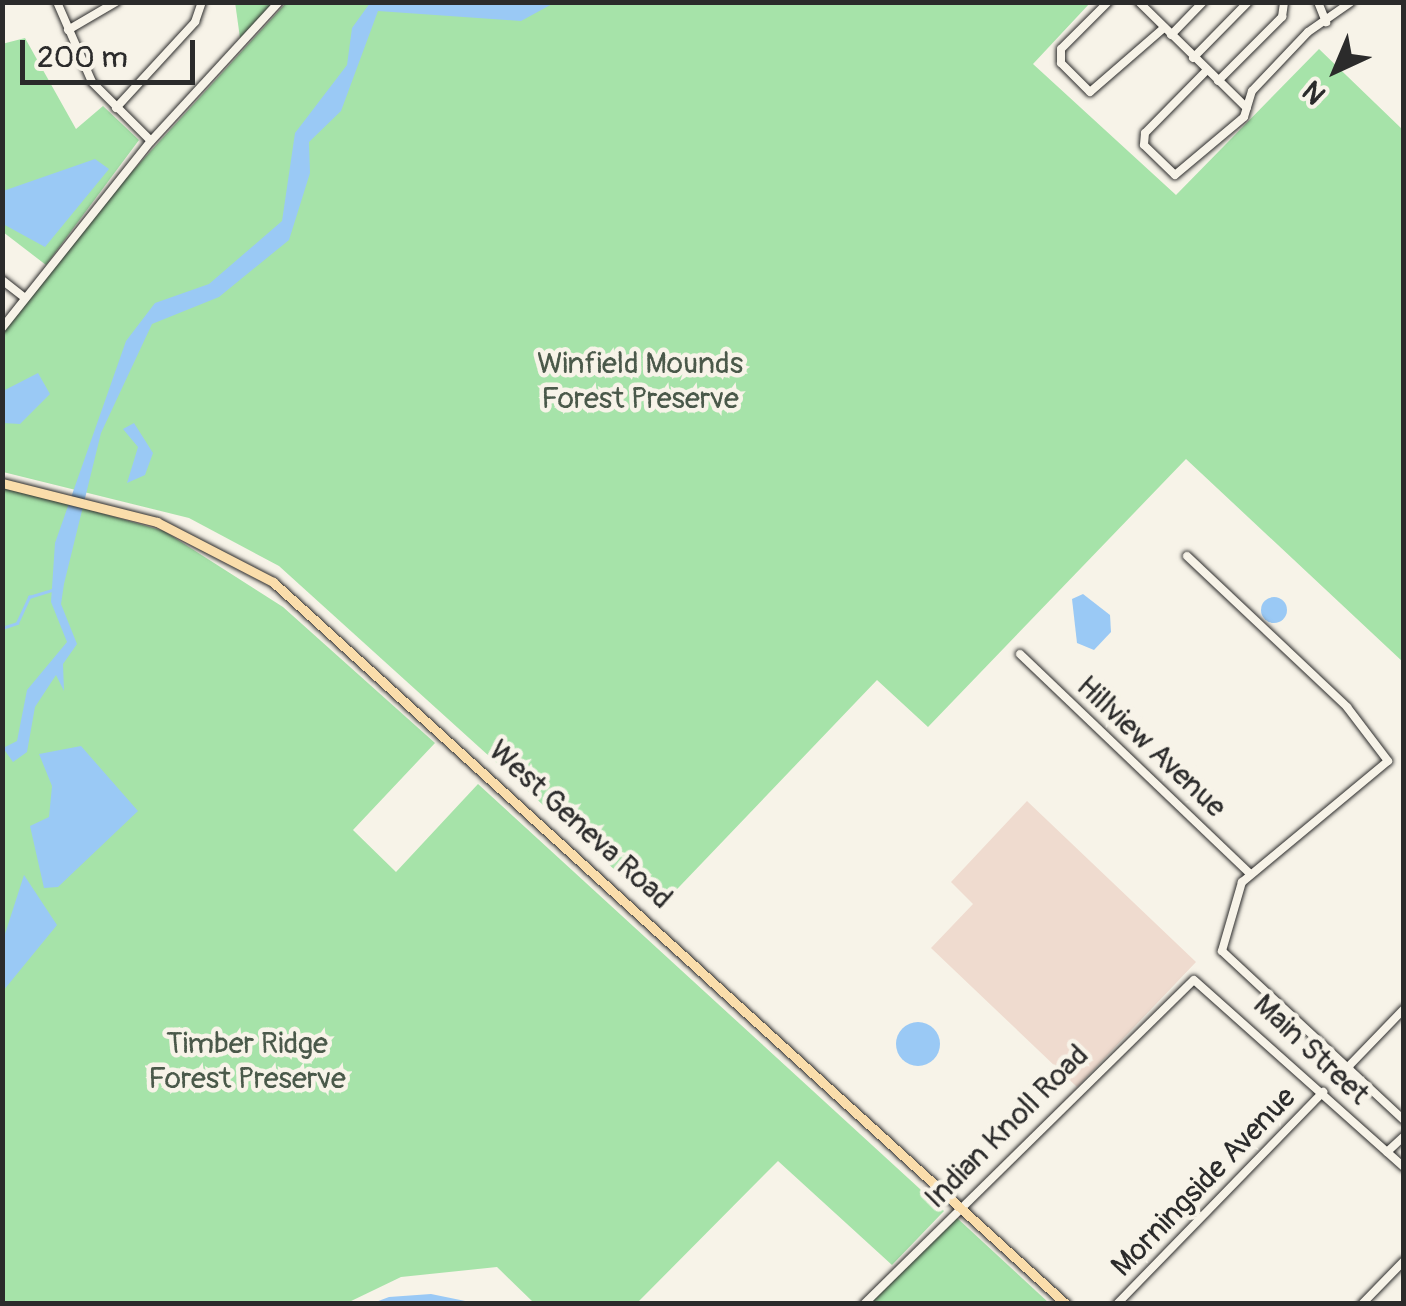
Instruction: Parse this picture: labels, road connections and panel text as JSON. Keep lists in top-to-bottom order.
{
  "streets": {
    "main road": ["West Geneva Road"],
    "street": [
      "Hillview Avenue",
      "Main Street",
      "Indian Knoll Road",
      "Morningside Avenue"
    ]
  },
  "crossings": [
    ["Hillview Avenue", "Main Street"],
    ["West Geneva Road", "Indian Knoll Road"],
    ["Main Street", "Indian Knoll Road"],
    ["Main Street", "Morningside Avenue"]
  ],
  "parks": ["Winfield Mounds Forest Preserve", "Timber Ridge Forest Preserve"],
  "scale_bar": "200 m",
  "north": "bottom left"
}
